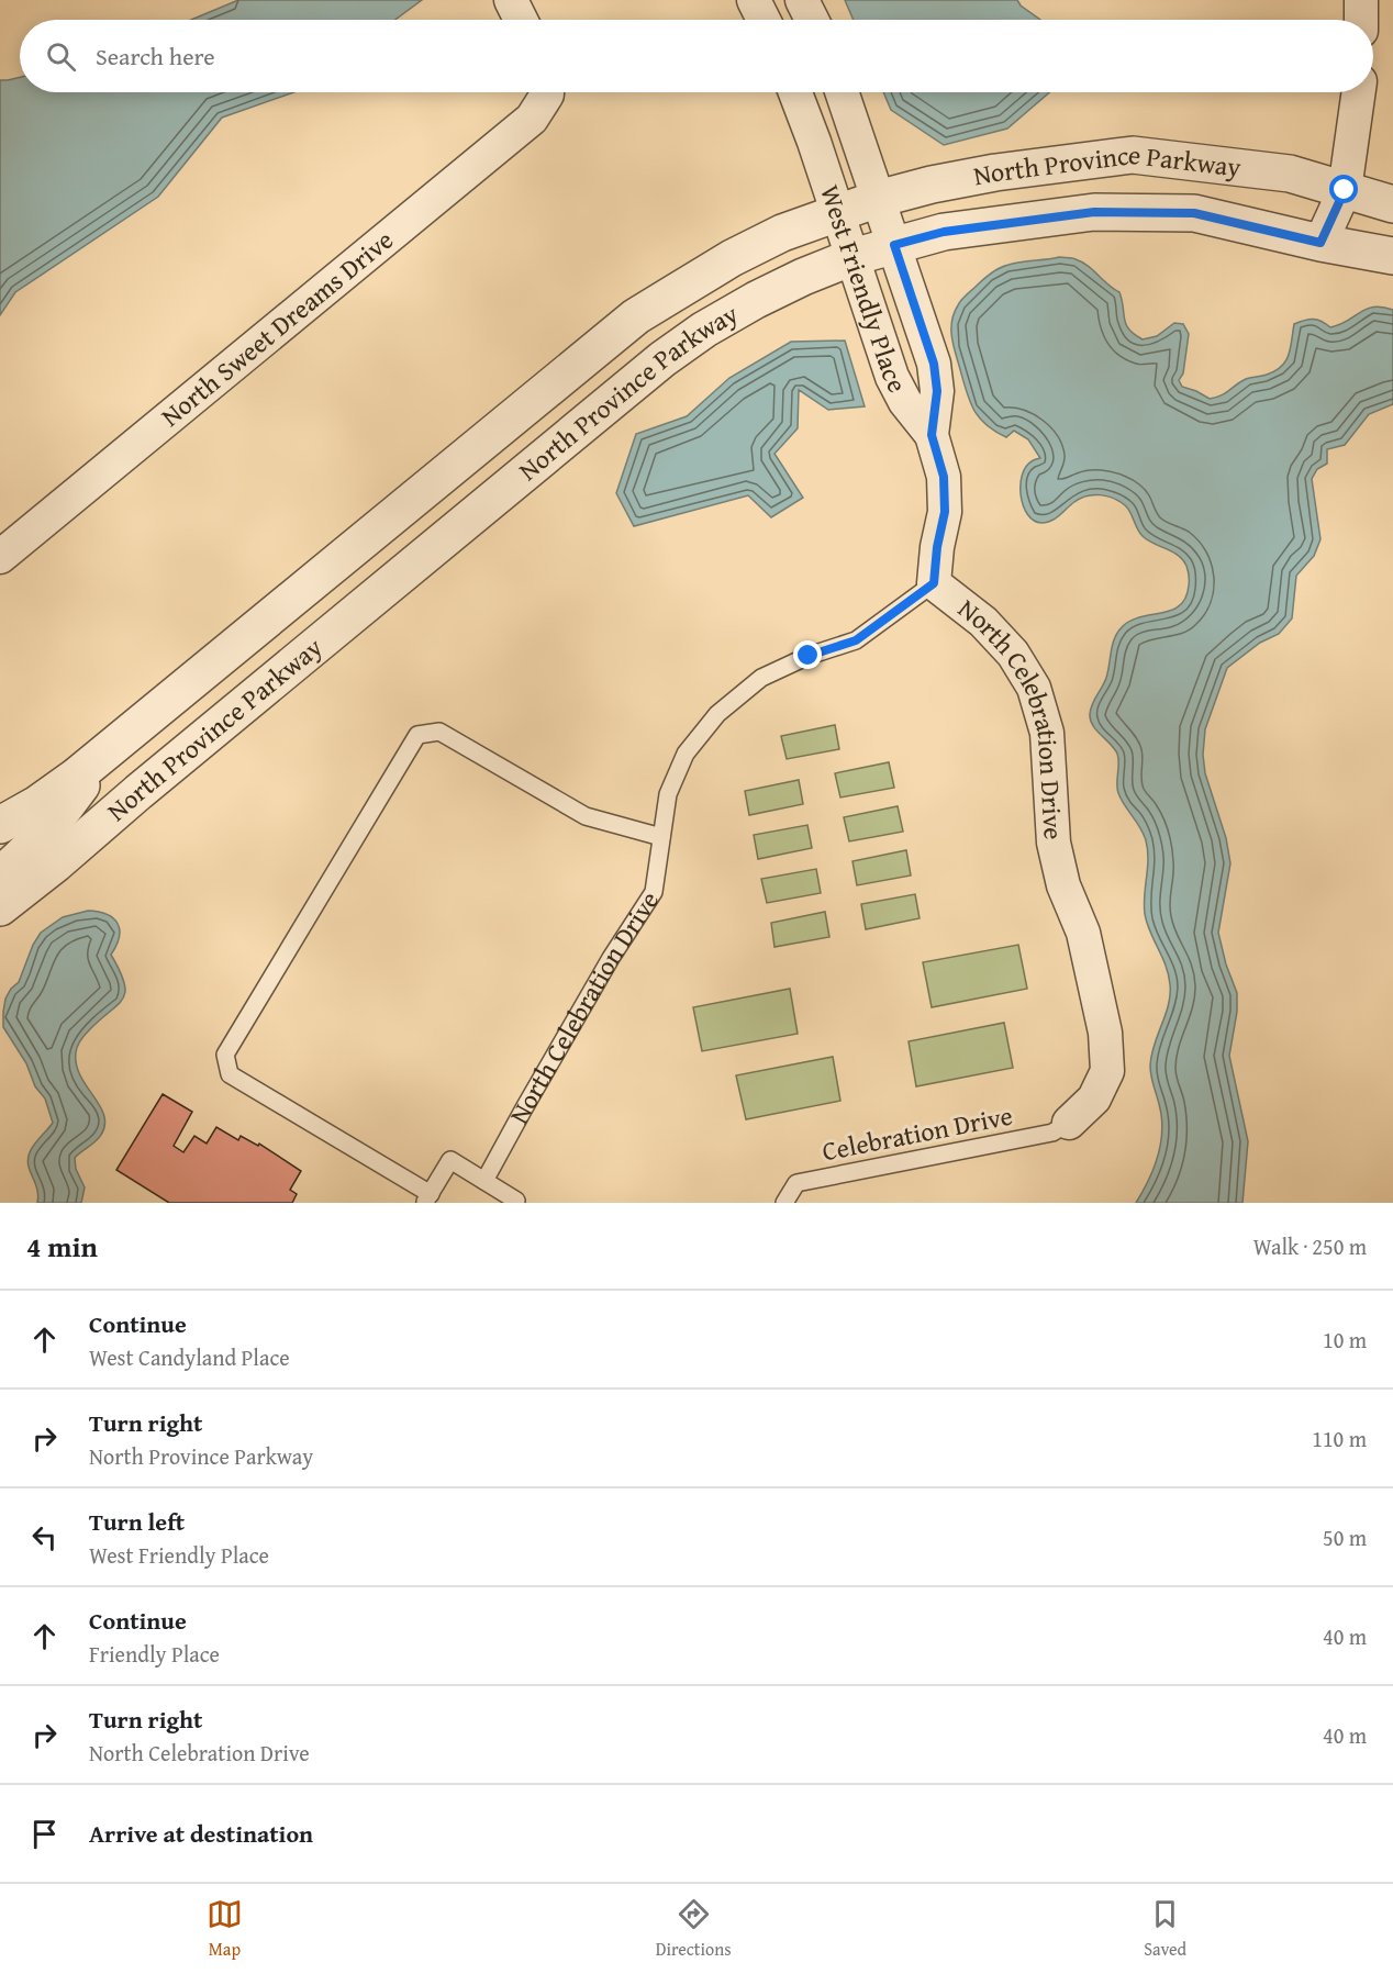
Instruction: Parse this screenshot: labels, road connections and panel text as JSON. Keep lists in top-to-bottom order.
{
  "streets": {
    "street": [
      "North Province Parkway",
      "West Friendly Place",
      "North Sweet Dreams Drive",
      "North Celebration Drive"
    ],
    "lane": ["Celebration Drive"]
  },
  "crossings": [
    ["North Province Parkway", "West Friendly Place"],
    ["North Celebration Drive", "Celebration Drive"]
  ],
  "page": {
    "search": "Search here",
    "heading": ["4 min", "Walk · 250 m"],
    "list": [
      ["Continue", "West Candyland Place", "10 m"],
      ["Turn right", "North Province Parkway", "110 m"],
      ["Turn left", "West Friendly Place", "50 m"],
      ["Continue", "Friendly Place", "40 m"],
      ["Turn right", "North Celebration Drive", "40 m"],
      "Arrive at destination"
    ],
    "nav": ["Map", "Directions", "Saved"]
  }
}
